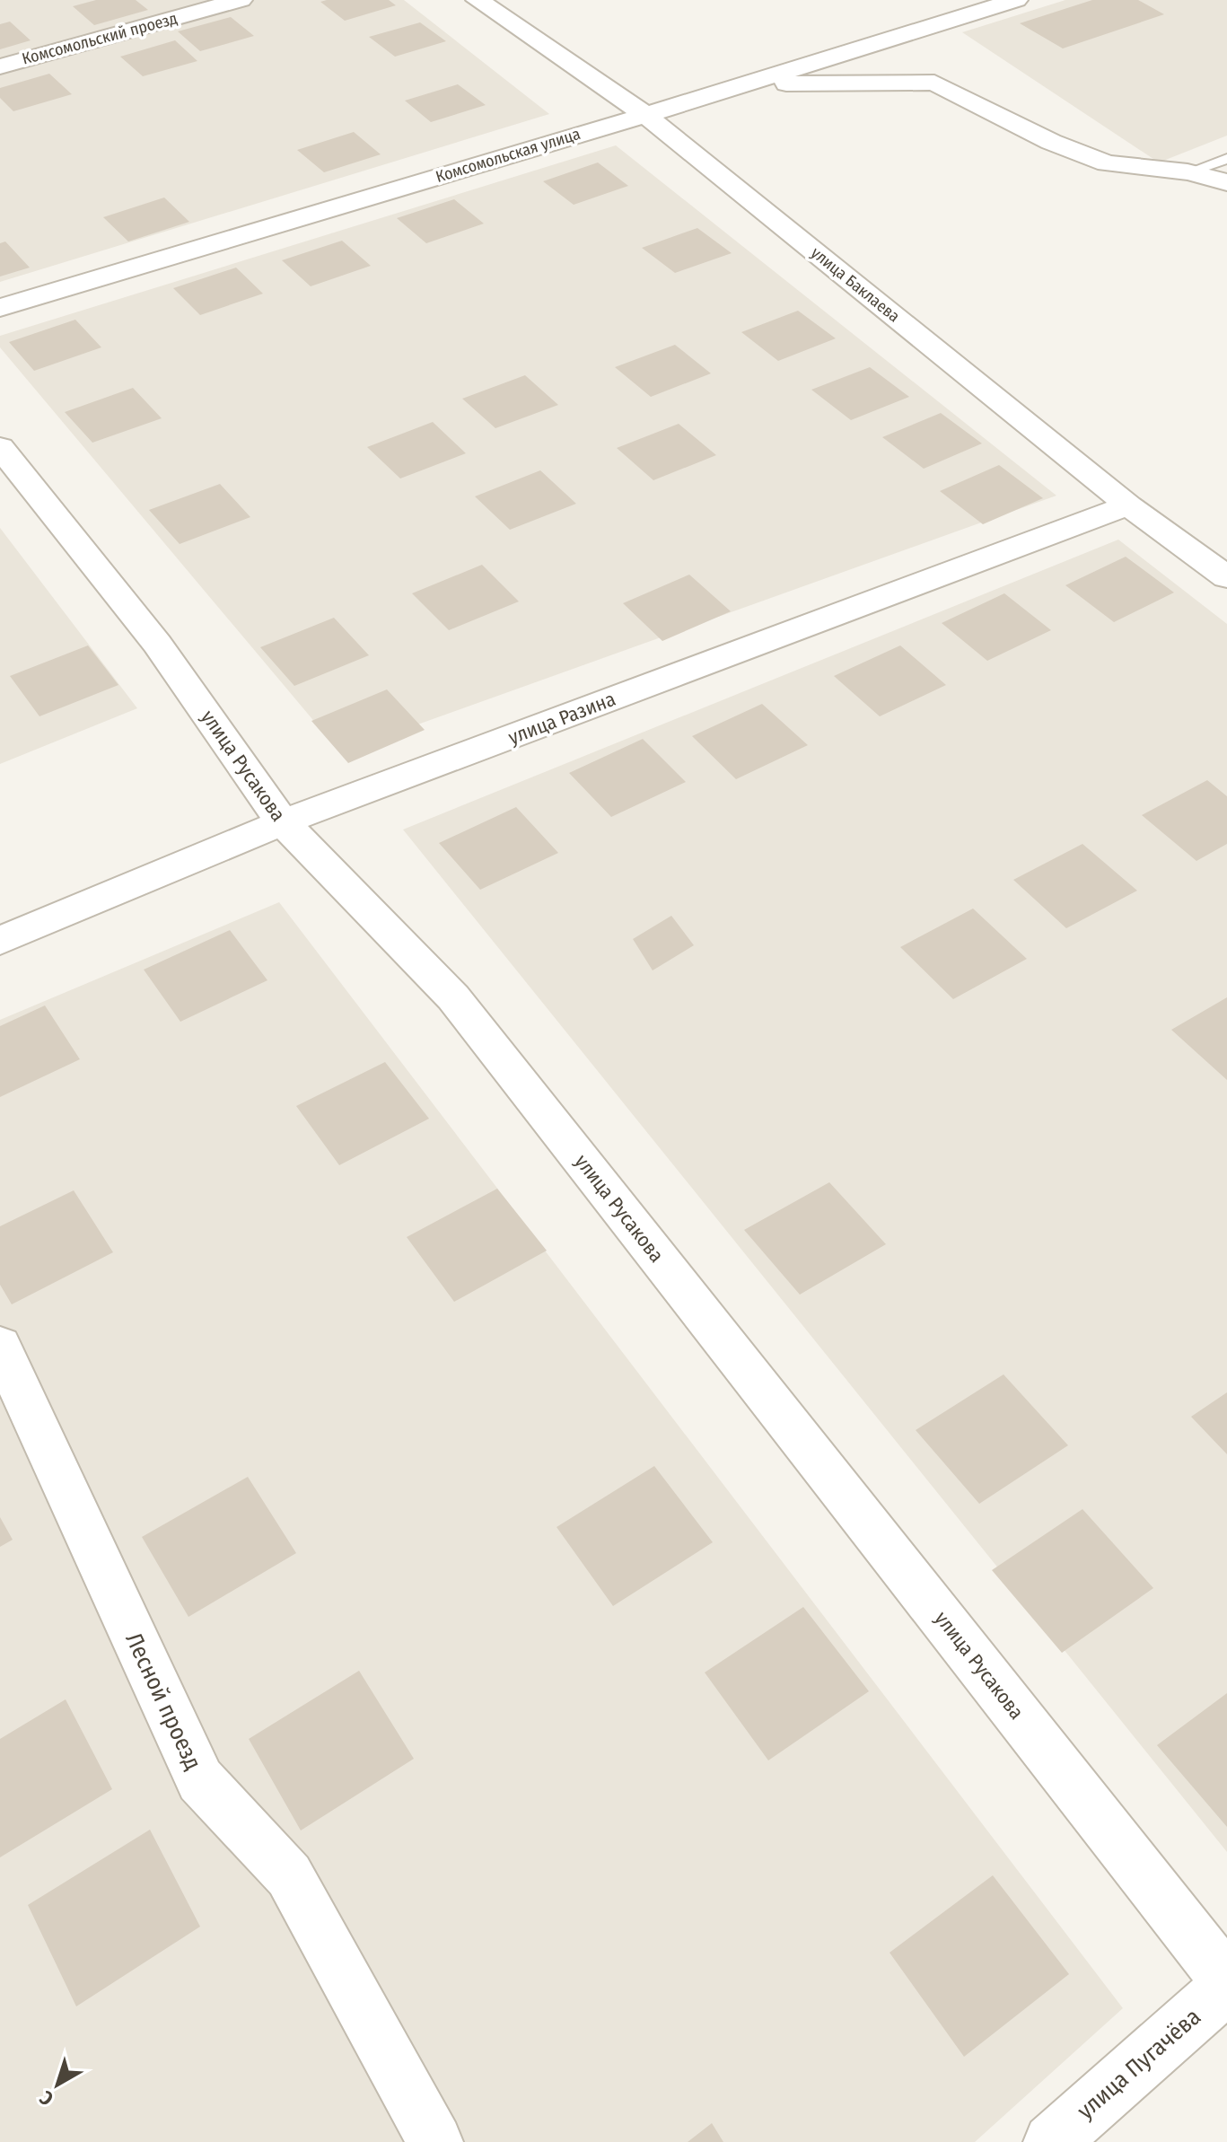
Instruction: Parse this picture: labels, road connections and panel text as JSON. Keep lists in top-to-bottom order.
{
  "streets": {
    "street": [
      "Комсомольский проезд",
      "Комсомольская улица",
      "улица Баклаева",
      "улица Разина",
      "улица Русакова",
      "Лесной проезд",
      "улица Пугачёва"
    ]
  },
  "crossings": [
    ["Комсомольская улица", "улица Баклаева"],
    ["улица Баклаева", "улица Разина"],
    ["улица Разина", "улица Русакова"],
    ["улица Русакова", "улица Пугачёва"]
  ],
  "north": "bottom left"
}
